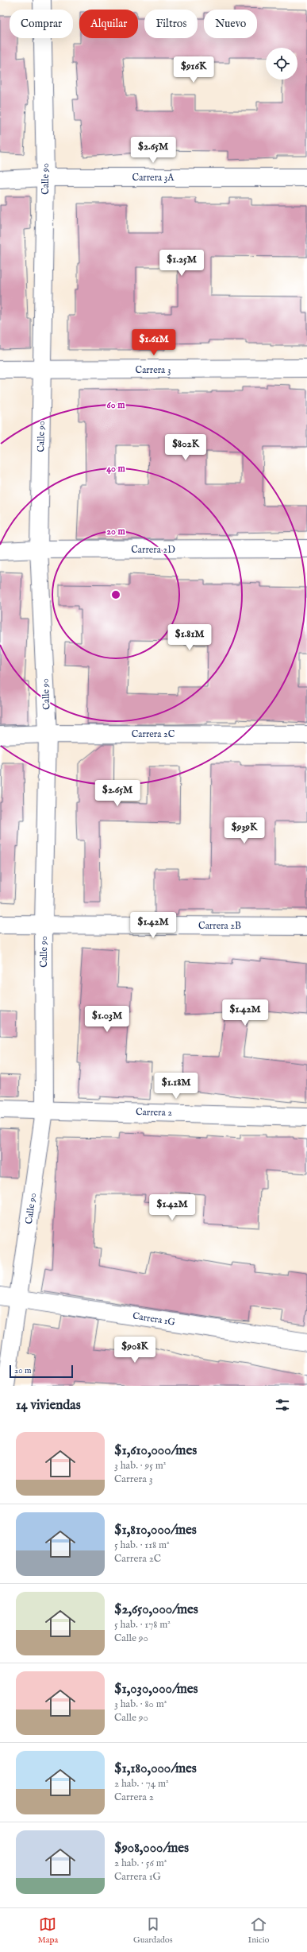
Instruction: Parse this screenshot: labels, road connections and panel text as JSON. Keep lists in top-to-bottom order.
{
  "streets": {
    "street": [
      "Carrera 3A",
      "Calle 90",
      "Carrera 3",
      "Carrera 2D",
      "Carrera 2C",
      "Carrera 2B",
      "Carrera 2",
      "Carrera 1G"
    ]
  },
  "crossings": [
    ["Carrera 3A", "Calle 90"],
    ["Calle 90", "Carrera 3"],
    ["Calle 90", "Carrera 2D"],
    ["Calle 90", "Carrera 2C"],
    ["Calle 90", "Carrera 2B"],
    ["Calle 90", "Carrera 2"],
    ["Calle 90", "Carrera 1G"]
  ],
  "scale_bar": "20 m",
  "page": {
    "chip": [
      "Comprar",
      "Alquilar",
      "Filtros",
      "Nuevo"
    ],
    "price": [
      "$916K",
      "$2.65M",
      "$1.25M",
      "$1.61M",
      "$802K",
      "$1.81M",
      "$2.65M",
      "$939K",
      "$1.42M",
      "$1.42M",
      "$1.03M",
      "$1.18M",
      "$1.42M",
      "$908K"
    ],
    "scale": "20 m",
    "heading": "14 viviendas",
    "list": [
      {
        "name": "$1,610,000/mes",
        "note": "3 hab. · 95 m² · Carrera 3"
      },
      {
        "name": "$1,810,000/mes",
        "note": "5 hab. · 118 m² · Carrera 2C"
      },
      {
        "name": "$2,650,000/mes",
        "note": "5 hab. · 178 m² · Calle 90"
      },
      {
        "name": "$1,030,000/mes",
        "note": "3 hab. · 80 m² · Calle 90"
      },
      {
        "name": "$1,180,000/mes",
        "note": "2 hab. · 74 m² · Carrera 2"
      },
      {
        "name": "$908,000/mes",
        "note": "2 hab. · 56 m² · Carrera 1G"
      }
    ],
    "tabs": ["Mapa", "Guardados", "Inicio"]
  },
  "rings": ["60 m", "40 m", "20 m"]
}
